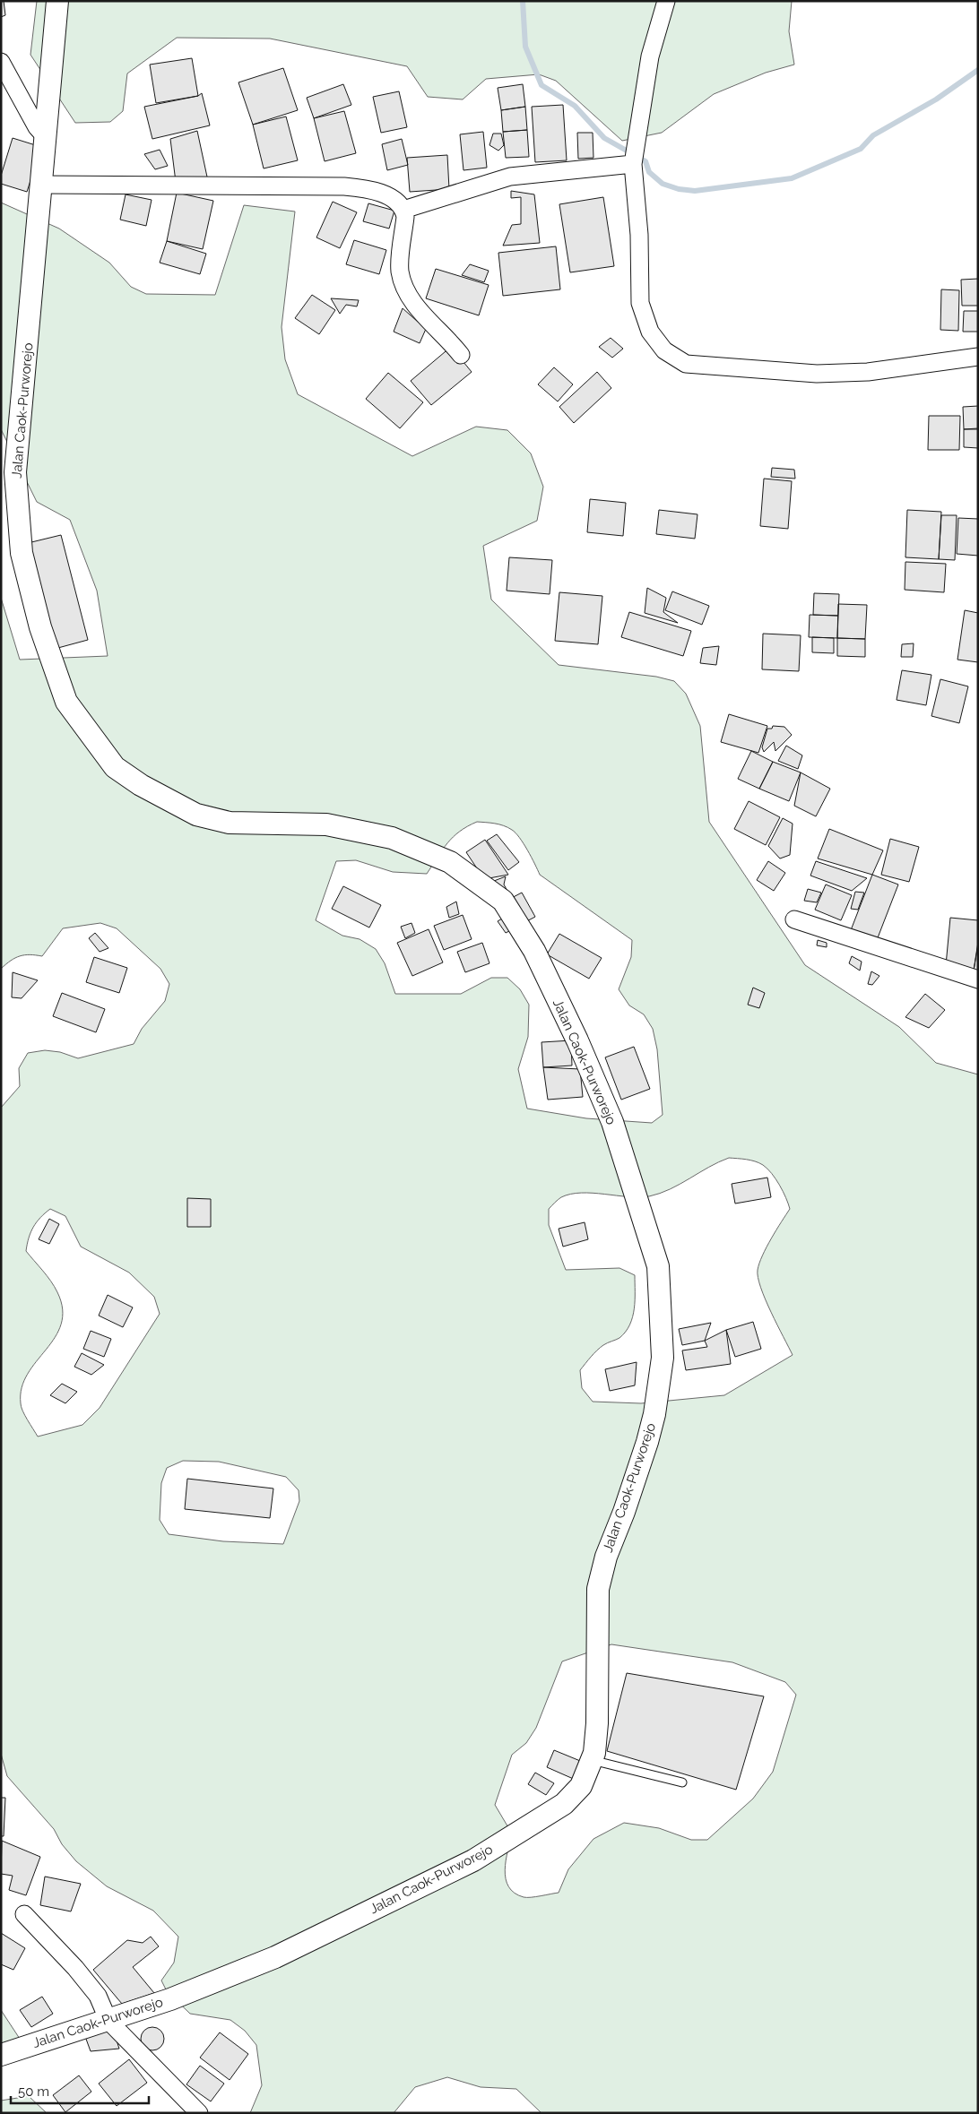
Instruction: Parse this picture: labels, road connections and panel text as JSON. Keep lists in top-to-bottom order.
{
  "streets": {
    "street": ["Jalan Caok-Purworejo"]
  },
  "scale_bar": "50 m"
}
